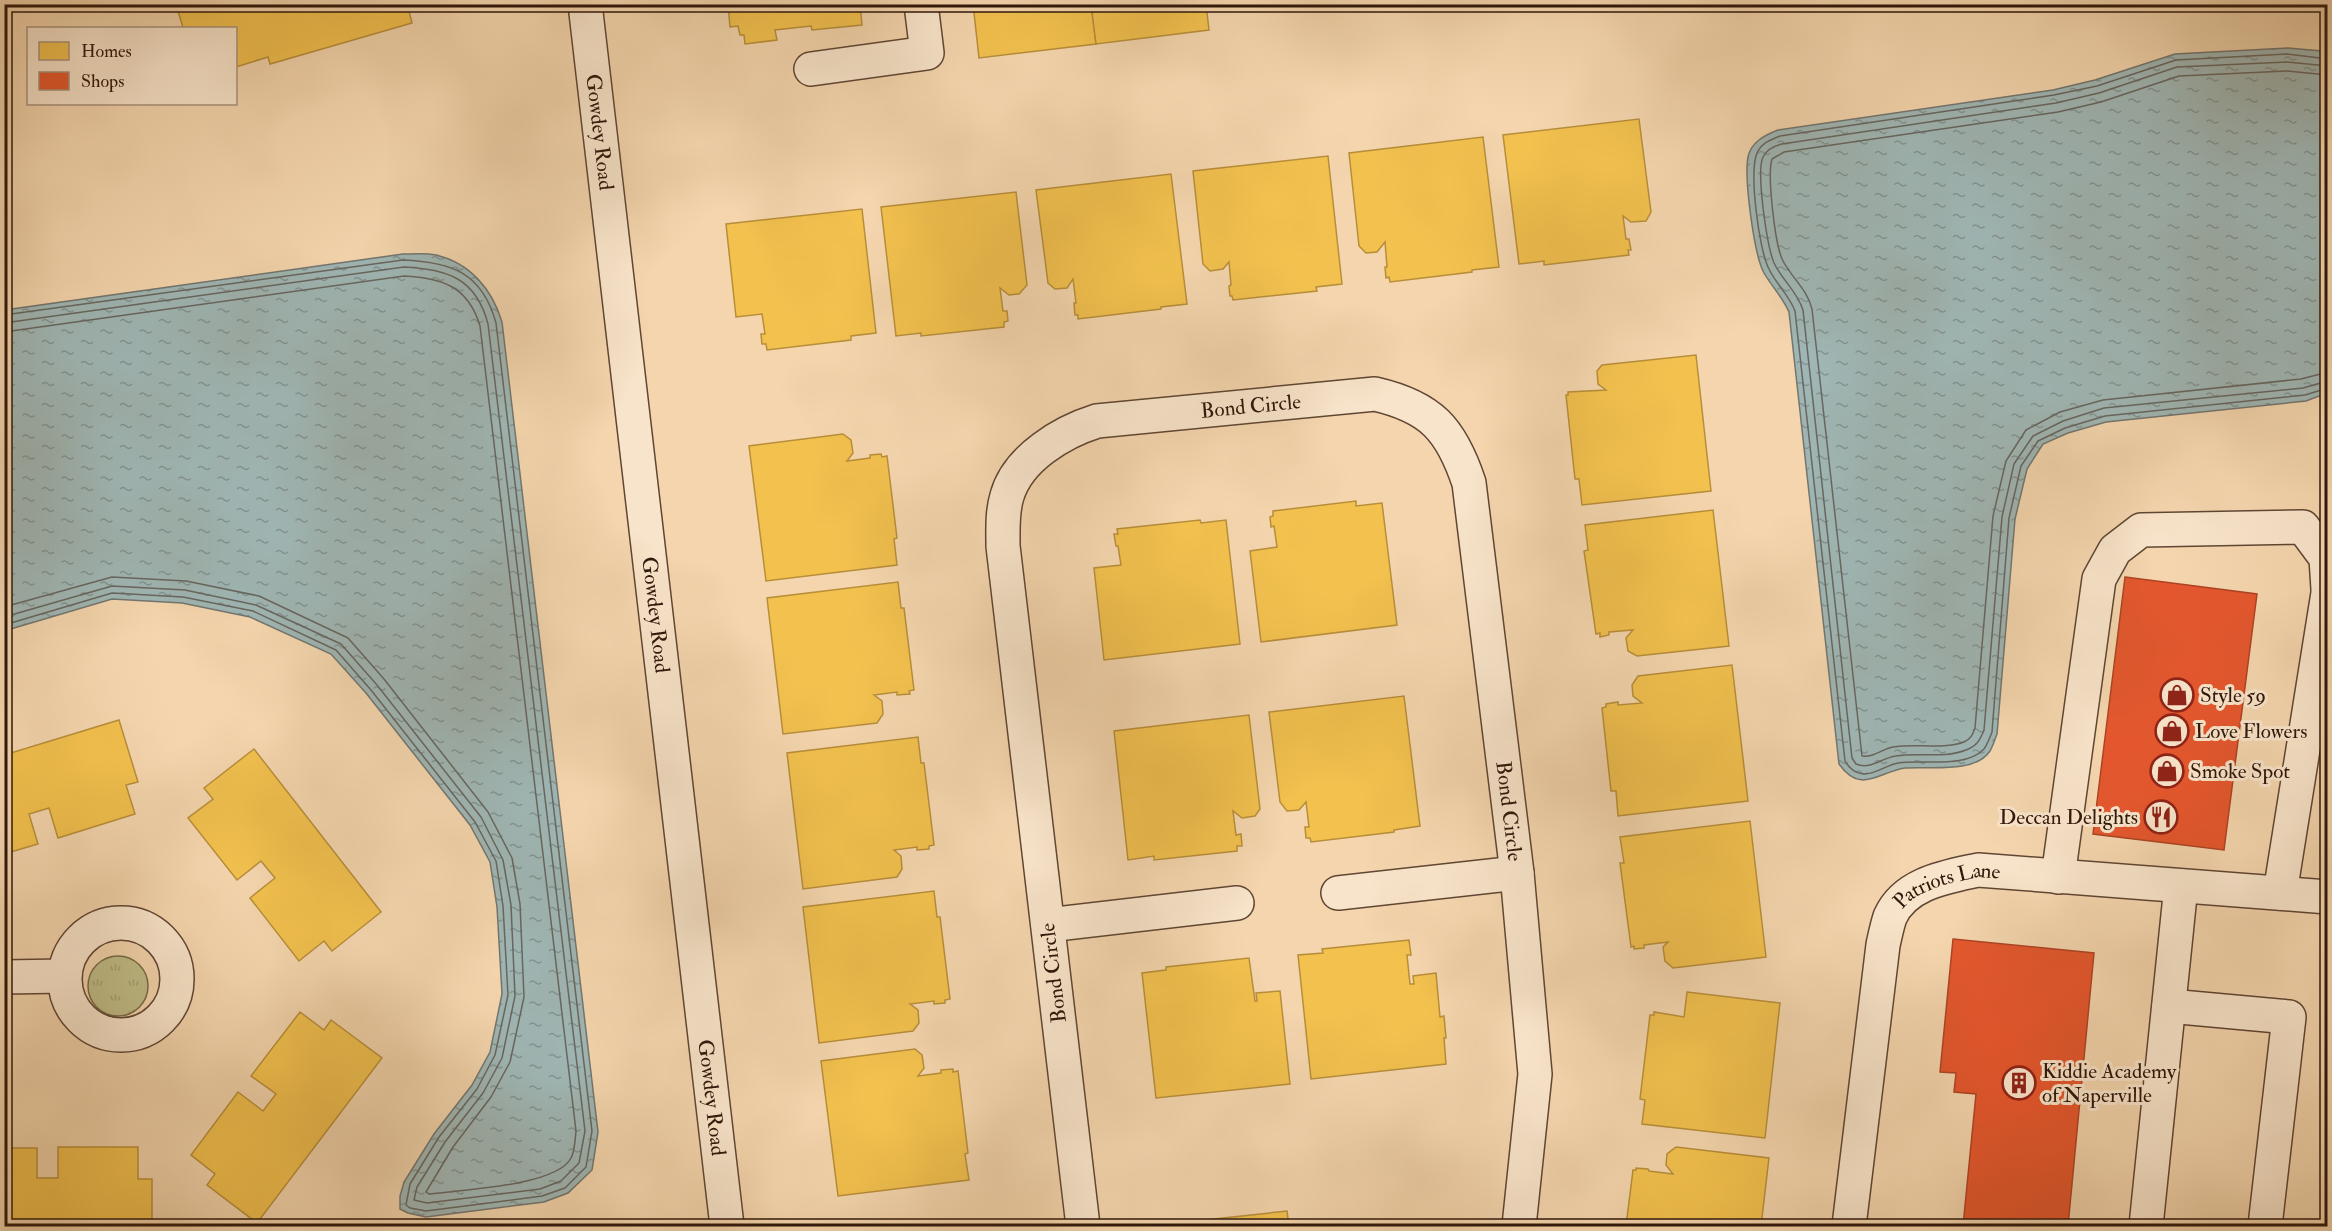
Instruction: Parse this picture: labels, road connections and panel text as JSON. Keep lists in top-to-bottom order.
{
  "streets": {
    "street": ["Gowdey Road", "Bond Circle", "Patriots Lane"]
  },
  "places": {
    "shop": ["Style 59", "Love Flowers", "Smoke Spot"],
    "restaurant": ["Deccan Delights"],
    "building": ["Kiddie Academy of Naperville"]
  },
  "legend": ["Homes", "Shops"]
}
